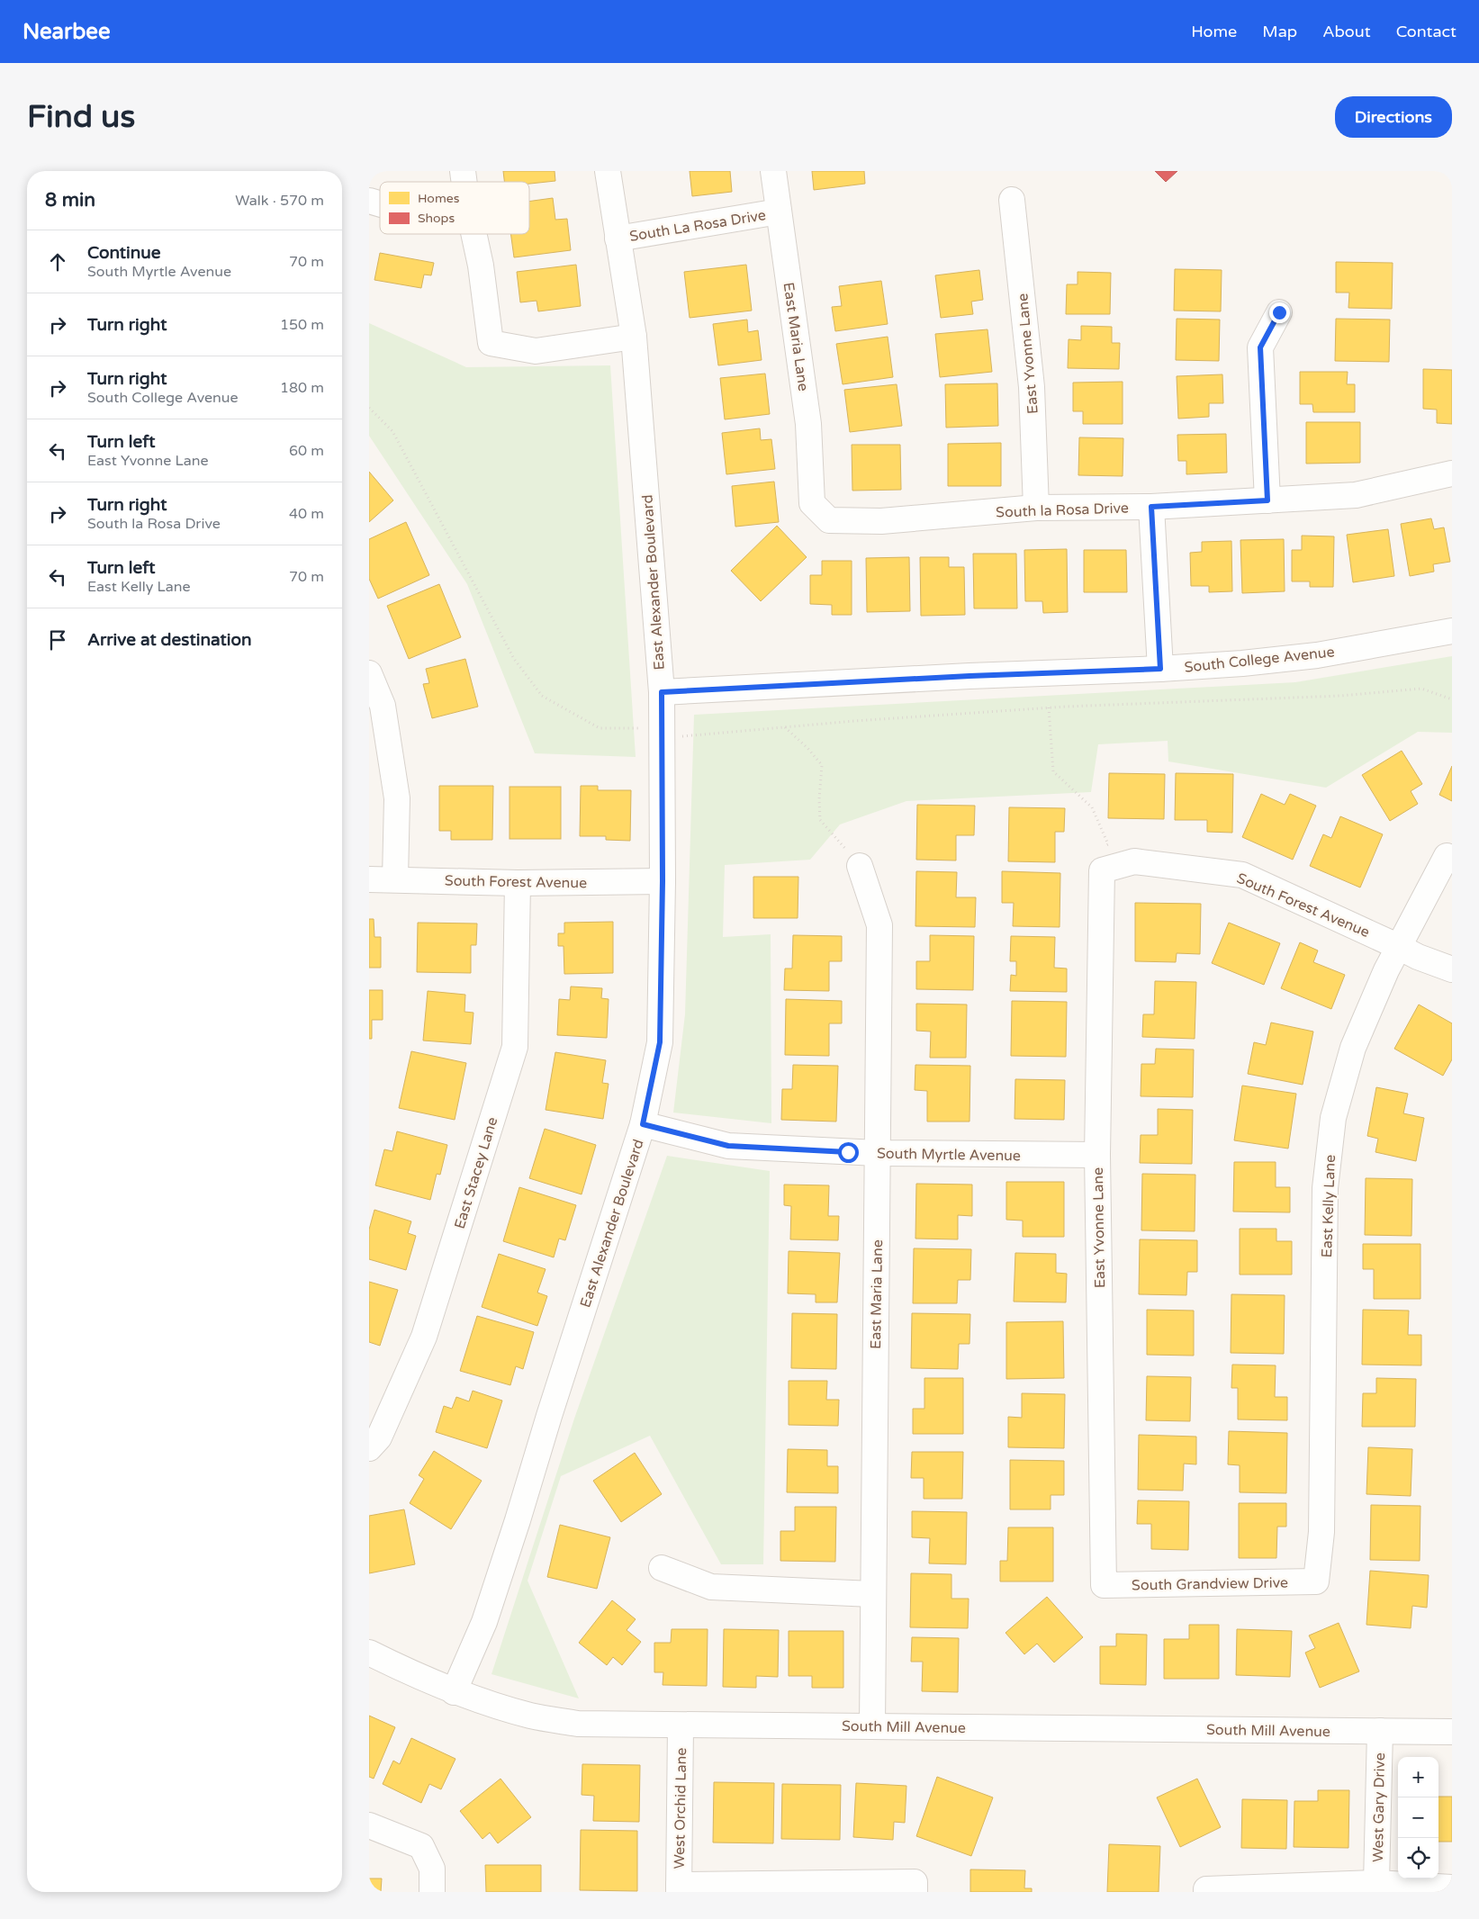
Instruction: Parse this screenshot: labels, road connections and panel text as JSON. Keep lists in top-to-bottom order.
{
  "streets": {
    "street": [
      "South La Rosa Drive",
      "East Maria Lane",
      "East Yvonne Lane",
      "South la Rosa Drive",
      "East Alexander Boulevard",
      "South College Avenue",
      "South Forest Avenue",
      "South Myrtle Avenue",
      "East Stacey Lane",
      "East Kelly Lane",
      "South Grandview Drive",
      "South Mill Avenue",
      "West Gary Drive",
      "West Orchid Lane"
    ]
  },
  "crossings": [
    ["South La Rosa Drive", "East Maria Lane"],
    ["South La Rosa Drive", "East Alexander Boulevard"],
    ["East Maria Lane", "South la Rosa Drive"],
    ["East Maria Lane", "South Myrtle Avenue"],
    ["East Maria Lane", "South Mill Avenue"],
    ["East Yvonne Lane", "South la Rosa Drive"],
    ["East Yvonne Lane", "South Forest Avenue"],
    ["East Yvonne Lane", "South Myrtle Avenue"],
    ["East Yvonne Lane", "South Grandview Drive"],
    ["East Alexander Boulevard", "South College Avenue"],
    ["East Alexander Boulevard", "South Forest Avenue"],
    ["East Alexander Boulevard", "South Myrtle Avenue"],
    ["East Alexander Boulevard", "South Mill Avenue"],
    ["South Forest Avenue", "East Stacey Lane"],
    ["South Forest Avenue", "East Kelly Lane"],
    ["East Kelly Lane", "South Grandview Drive"],
    ["South Mill Avenue", "West Gary Drive"],
    ["South Mill Avenue", "West Orchid Lane"]
  ],
  "legend": ["Homes", "Shops"],
  "page": {
    "header": "Nearbee",
    "nav": [
      "Home",
      "Map",
      "About",
      "Contact"
    ],
    "buttons": "Directions",
    "title": "Find us",
    "heading": ["8 min", "Walk · 570 m"],
    "list": [
      ["Continue", "South Myrtle Avenue", "70 m"],
      ["Turn right", "150 m"],
      ["Turn right", "South College Avenue", "180 m"],
      ["Turn left", "East Yvonne Lane", "60 m"],
      ["Turn right", "South la Rosa Drive", "40 m"],
      ["Turn left", "East Kelly Lane", "70 m"],
      "Arrive at destination"
    ],
    "map_buttons": ["+", "−"]
  }
}
